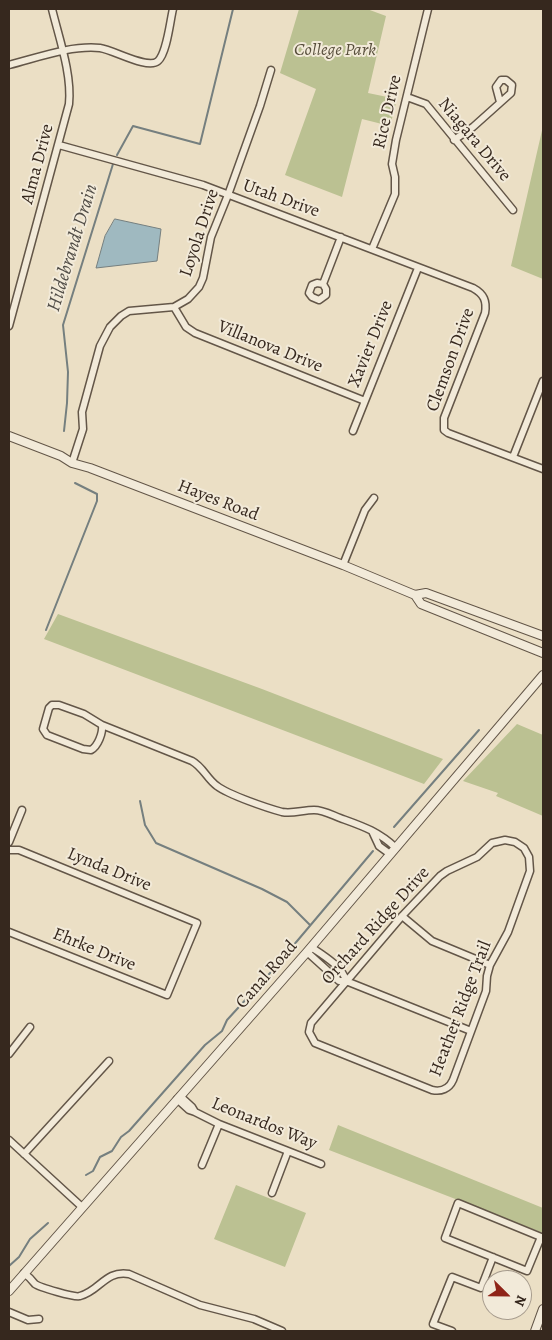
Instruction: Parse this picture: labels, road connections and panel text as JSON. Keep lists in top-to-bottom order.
{
  "streets": {
    "street": [
      "Rice Drive",
      "Niagara Drive",
      "Alma Drive",
      "Utah Drive",
      "Loyola Drive",
      "Xavier Drive",
      "Villanova Drive",
      "Clemson Drive",
      "Hayes Road",
      "Lynda Drive",
      "Orchard Ridge Drive",
      "Ehrke Drive",
      "Canal Road",
      "Heather Ridge Trail",
      "Leonardos Way"
    ]
  },
  "crossings": [
    ["Rice Drive", "Niagara Drive"],
    ["Rice Drive", "Utah Drive"],
    ["Alma Drive", "Utah Drive"],
    ["Utah Drive", "Loyola Drive"],
    ["Utah Drive", "Xavier Drive"],
    ["Utah Drive", "Clemson Drive"],
    ["Loyola Drive", "Villanova Drive"],
    ["Xavier Drive", "Villanova Drive"],
    ["Lynda Drive", "Ehrke Drive"],
    ["Orchard Ridge Drive", "Heather Ridge Trail"],
    ["Canal Road", "Leonardos Way"]
  ],
  "water": ["Hildebrandt Drain"],
  "parks": ["College Park"],
  "north": "bottom right"
}
